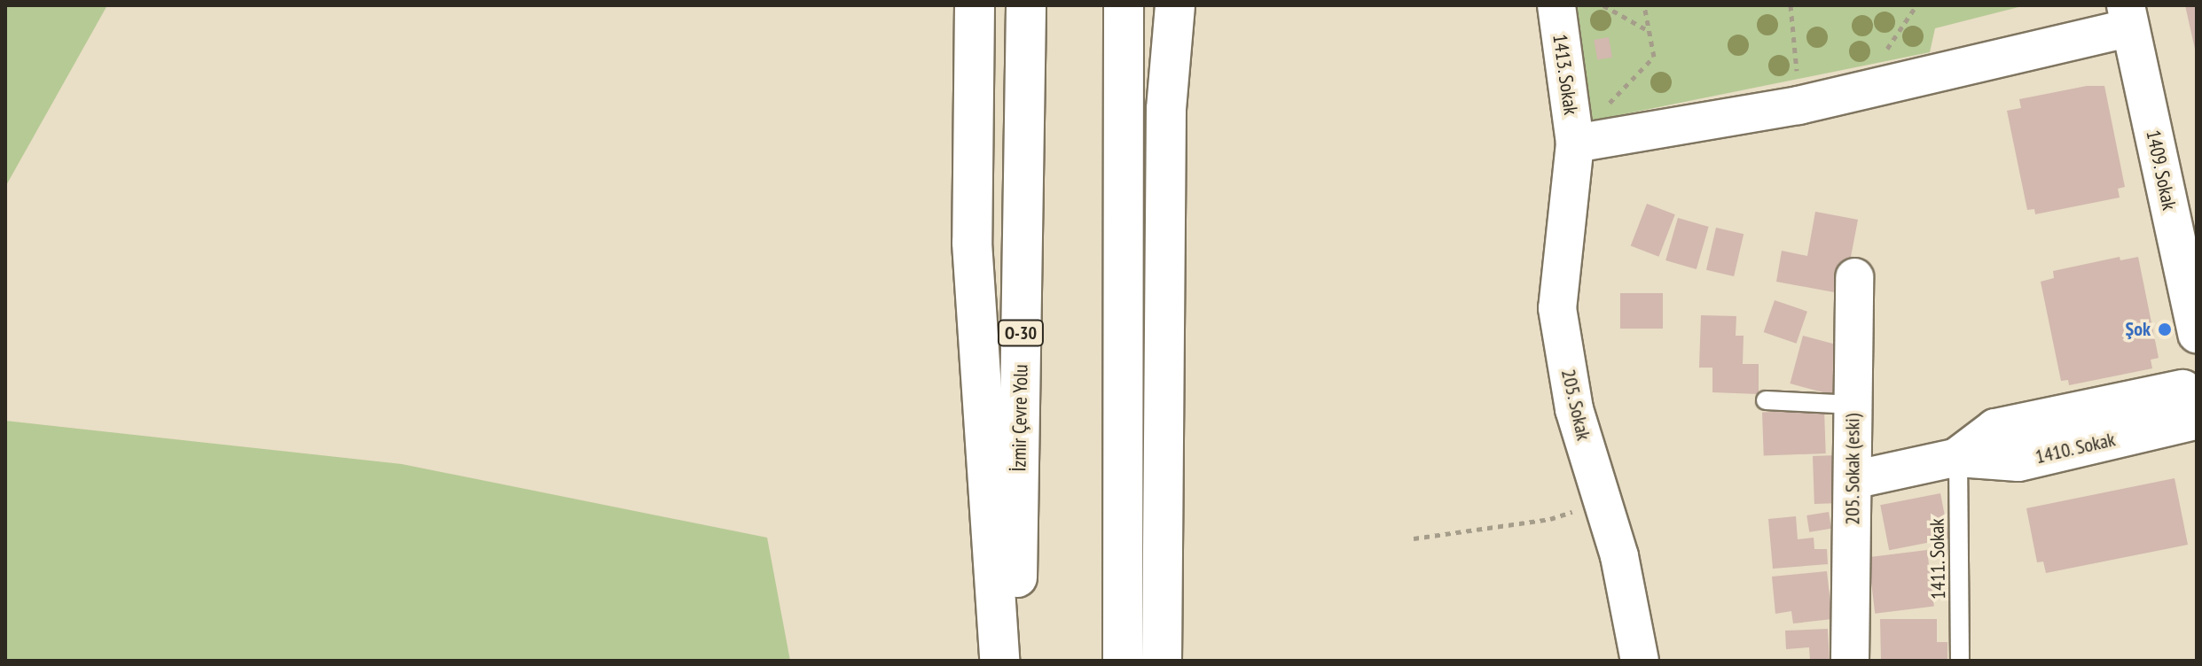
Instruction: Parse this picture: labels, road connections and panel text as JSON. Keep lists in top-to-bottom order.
{
  "streets": {
    "main road": ["O-30", "İzmir Çevre Yolu", "1410. Sokak"],
    "street": [
      "1413. Sokak",
      "1409. Sokak",
      "205. Sokak",
      "205. Sokak (eski)"
    ],
    "lane": ["1411. Sokak"]
  },
  "crossings": [
    ["1413. Sokak", "205. Sokak"],
    ["1410. Sokak", "205. Sokak (eski)"],
    ["1410. Sokak", "1411. Sokak"]
  ],
  "places": ["Şok"]
}
